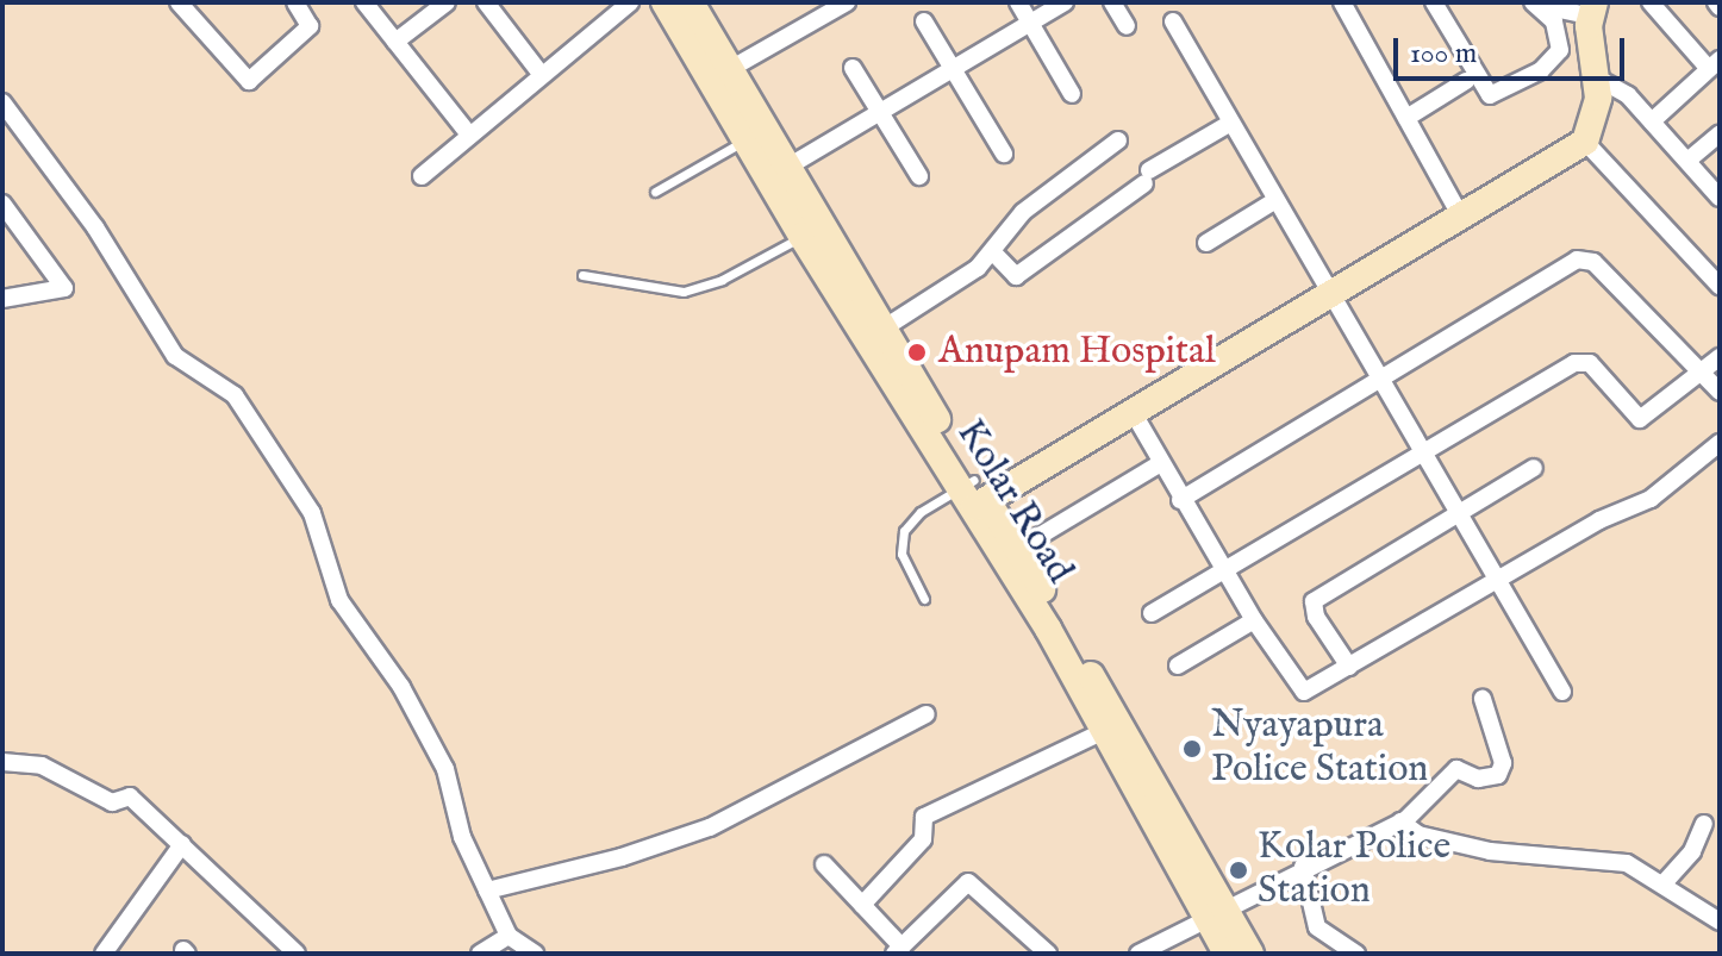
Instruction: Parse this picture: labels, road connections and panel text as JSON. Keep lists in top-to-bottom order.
{
  "streets": {
    "main road": ["Kolar Road"]
  },
  "places": ["Anupam Hospital", "Nyayapura Police Station", "Kolar Police Station"],
  "scale_bar": "100 m"
}
